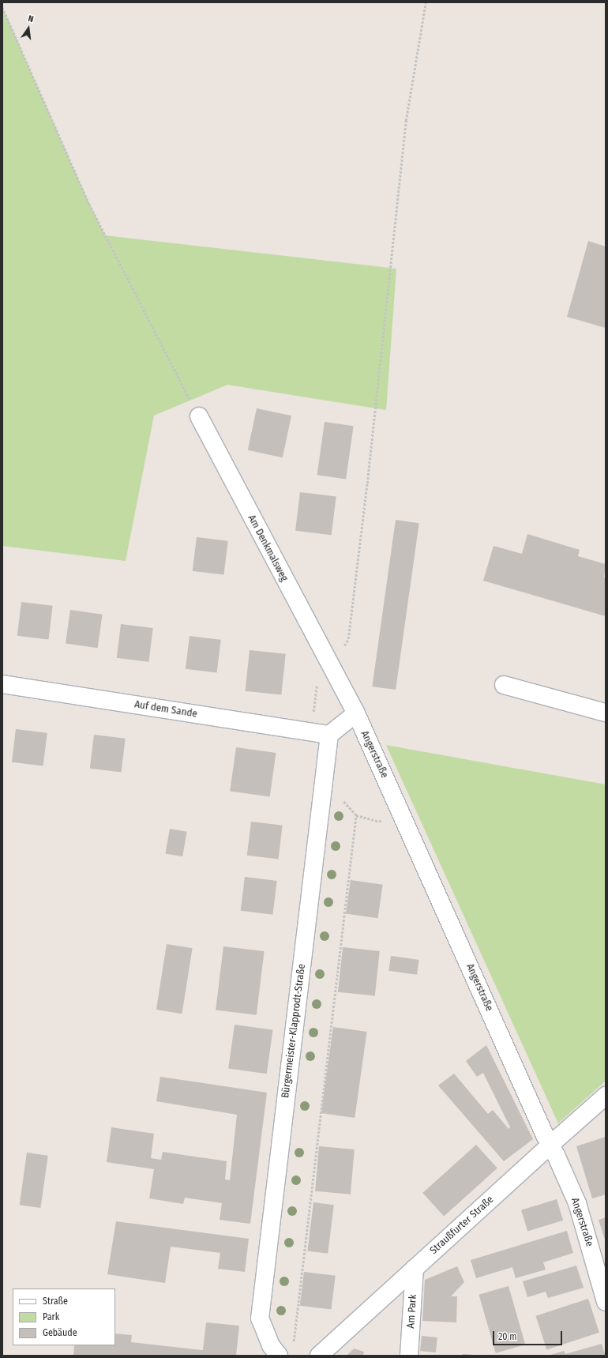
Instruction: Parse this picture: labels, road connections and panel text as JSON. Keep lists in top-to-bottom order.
{
  "streets": {
    "street": [
      "Am Denkmalsweg",
      "Auf dem Sande",
      "Angerstraße",
      "Bürgermeister-Klapprodt-Straße",
      "Straußfurter Straße",
      "Am Park"
    ]
  },
  "crossings": [
    ["Am Denkmalsweg", "Angerstraße"],
    ["Auf dem Sande", "Bürgermeister-Klapprodt-Straße"],
    ["Angerstraße", "Straußfurter Straße"],
    ["Straußfurter Straße", "Am Park"]
  ],
  "legend": ["Straße", "Park", "Gebäude"],
  "scale_bar": "20 m",
  "north": "top"
}
